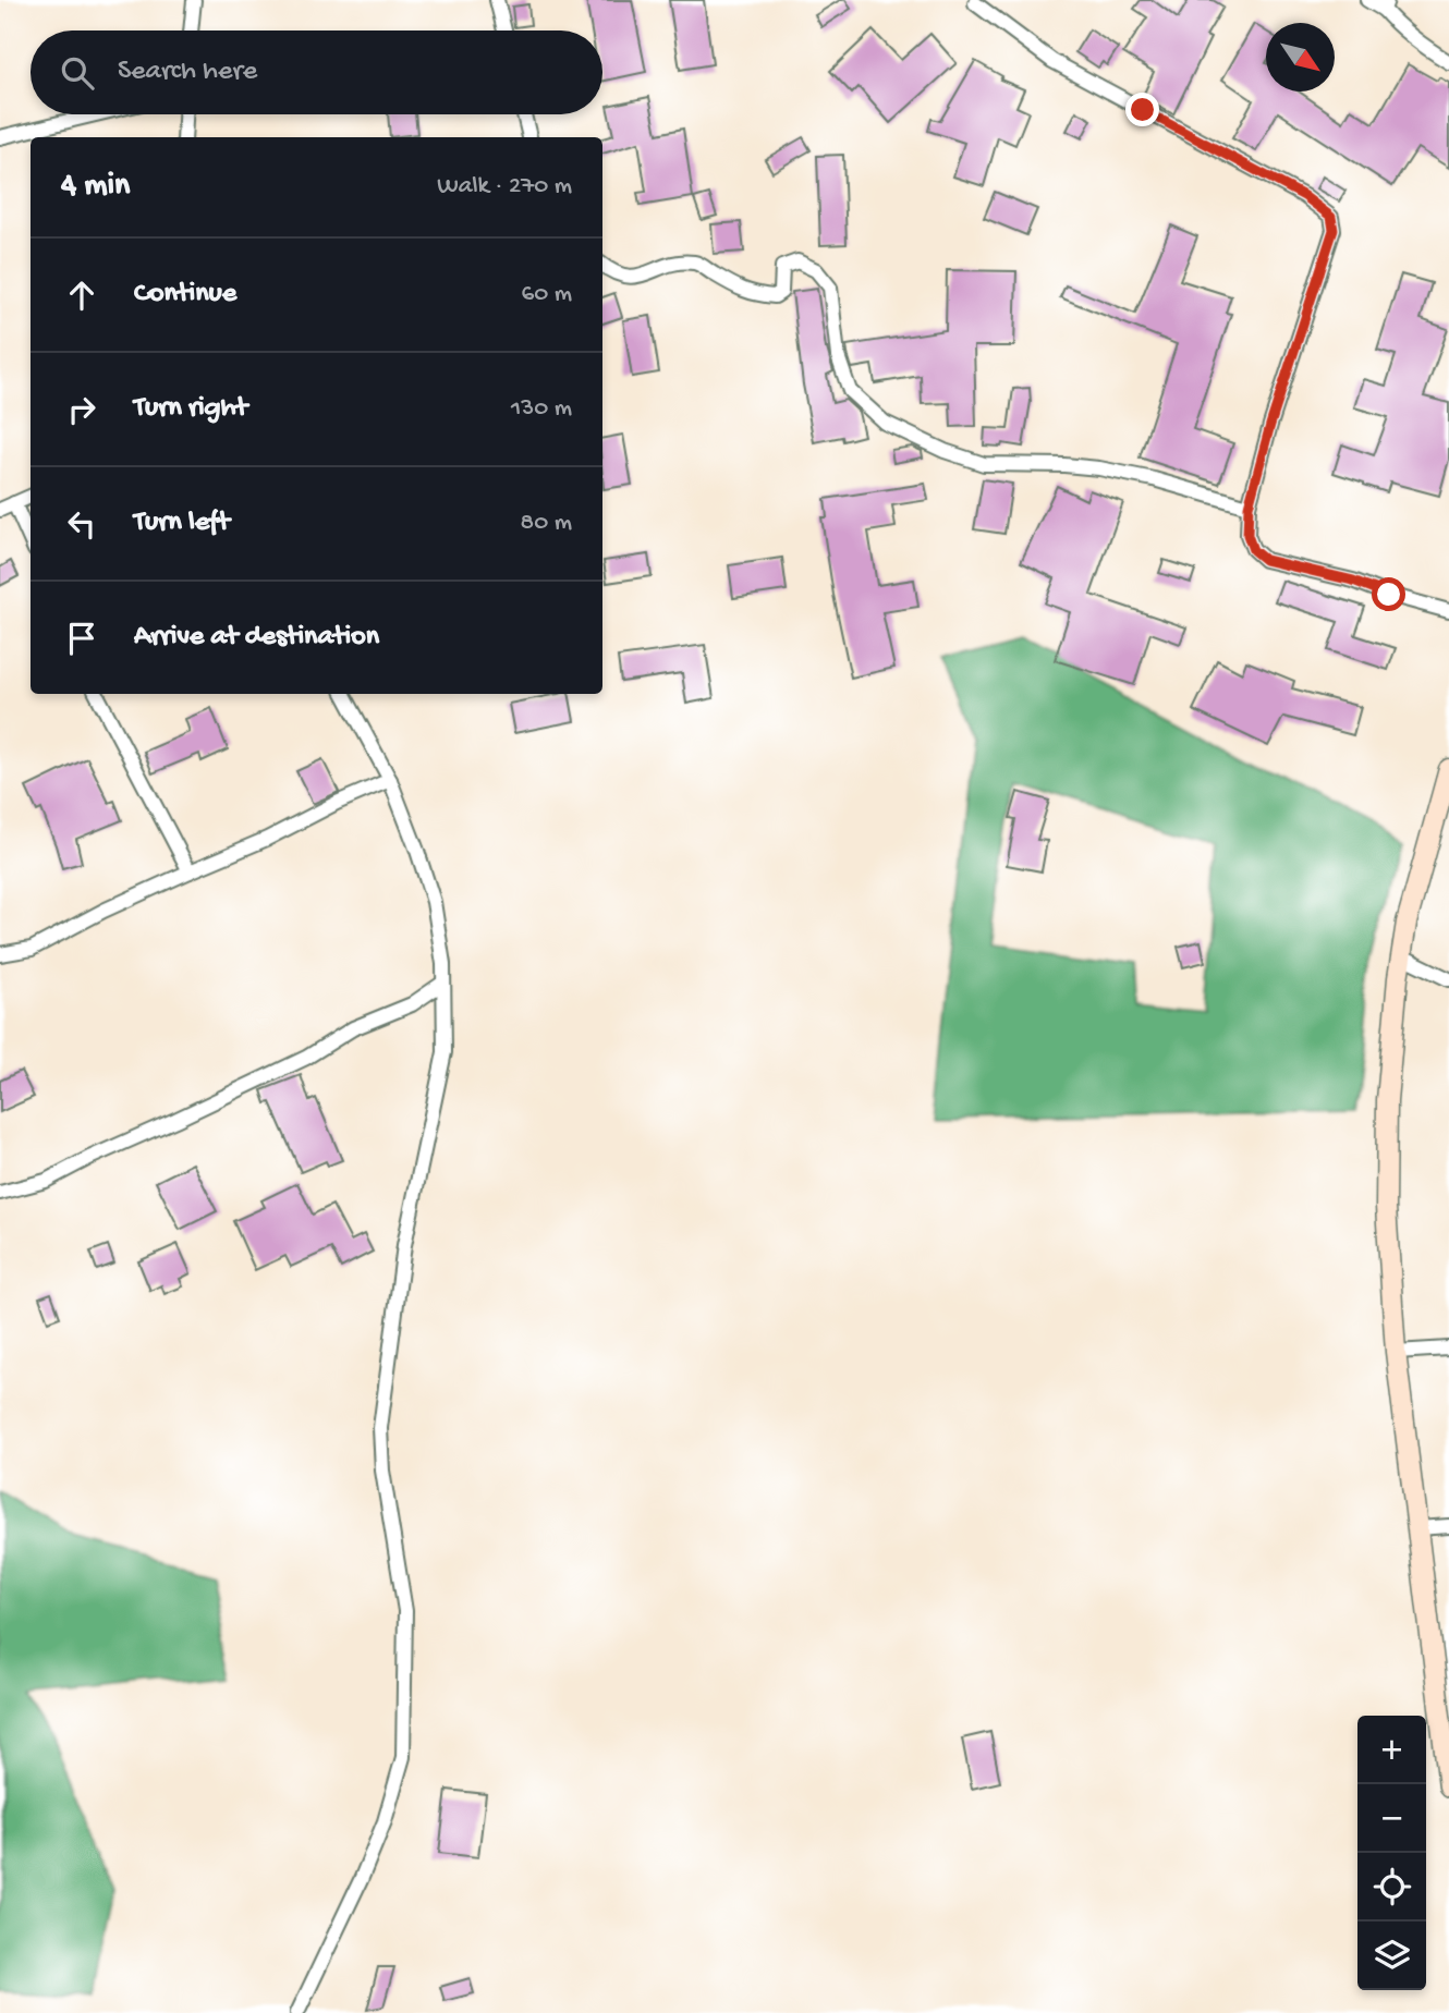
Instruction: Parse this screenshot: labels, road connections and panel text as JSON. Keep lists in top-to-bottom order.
{
  "north": "bottom right",
  "page": {
    "search": "Search here",
    "heading": ["4 min", "Walk · 270 m"],
    "list": [
      ["Continue", "60 m"],
      ["Turn right", "130 m"],
      ["Turn left", "80 m"],
      "Arrive at destination"
    ],
    "map_buttons": ["+", "−"]
  }
}
